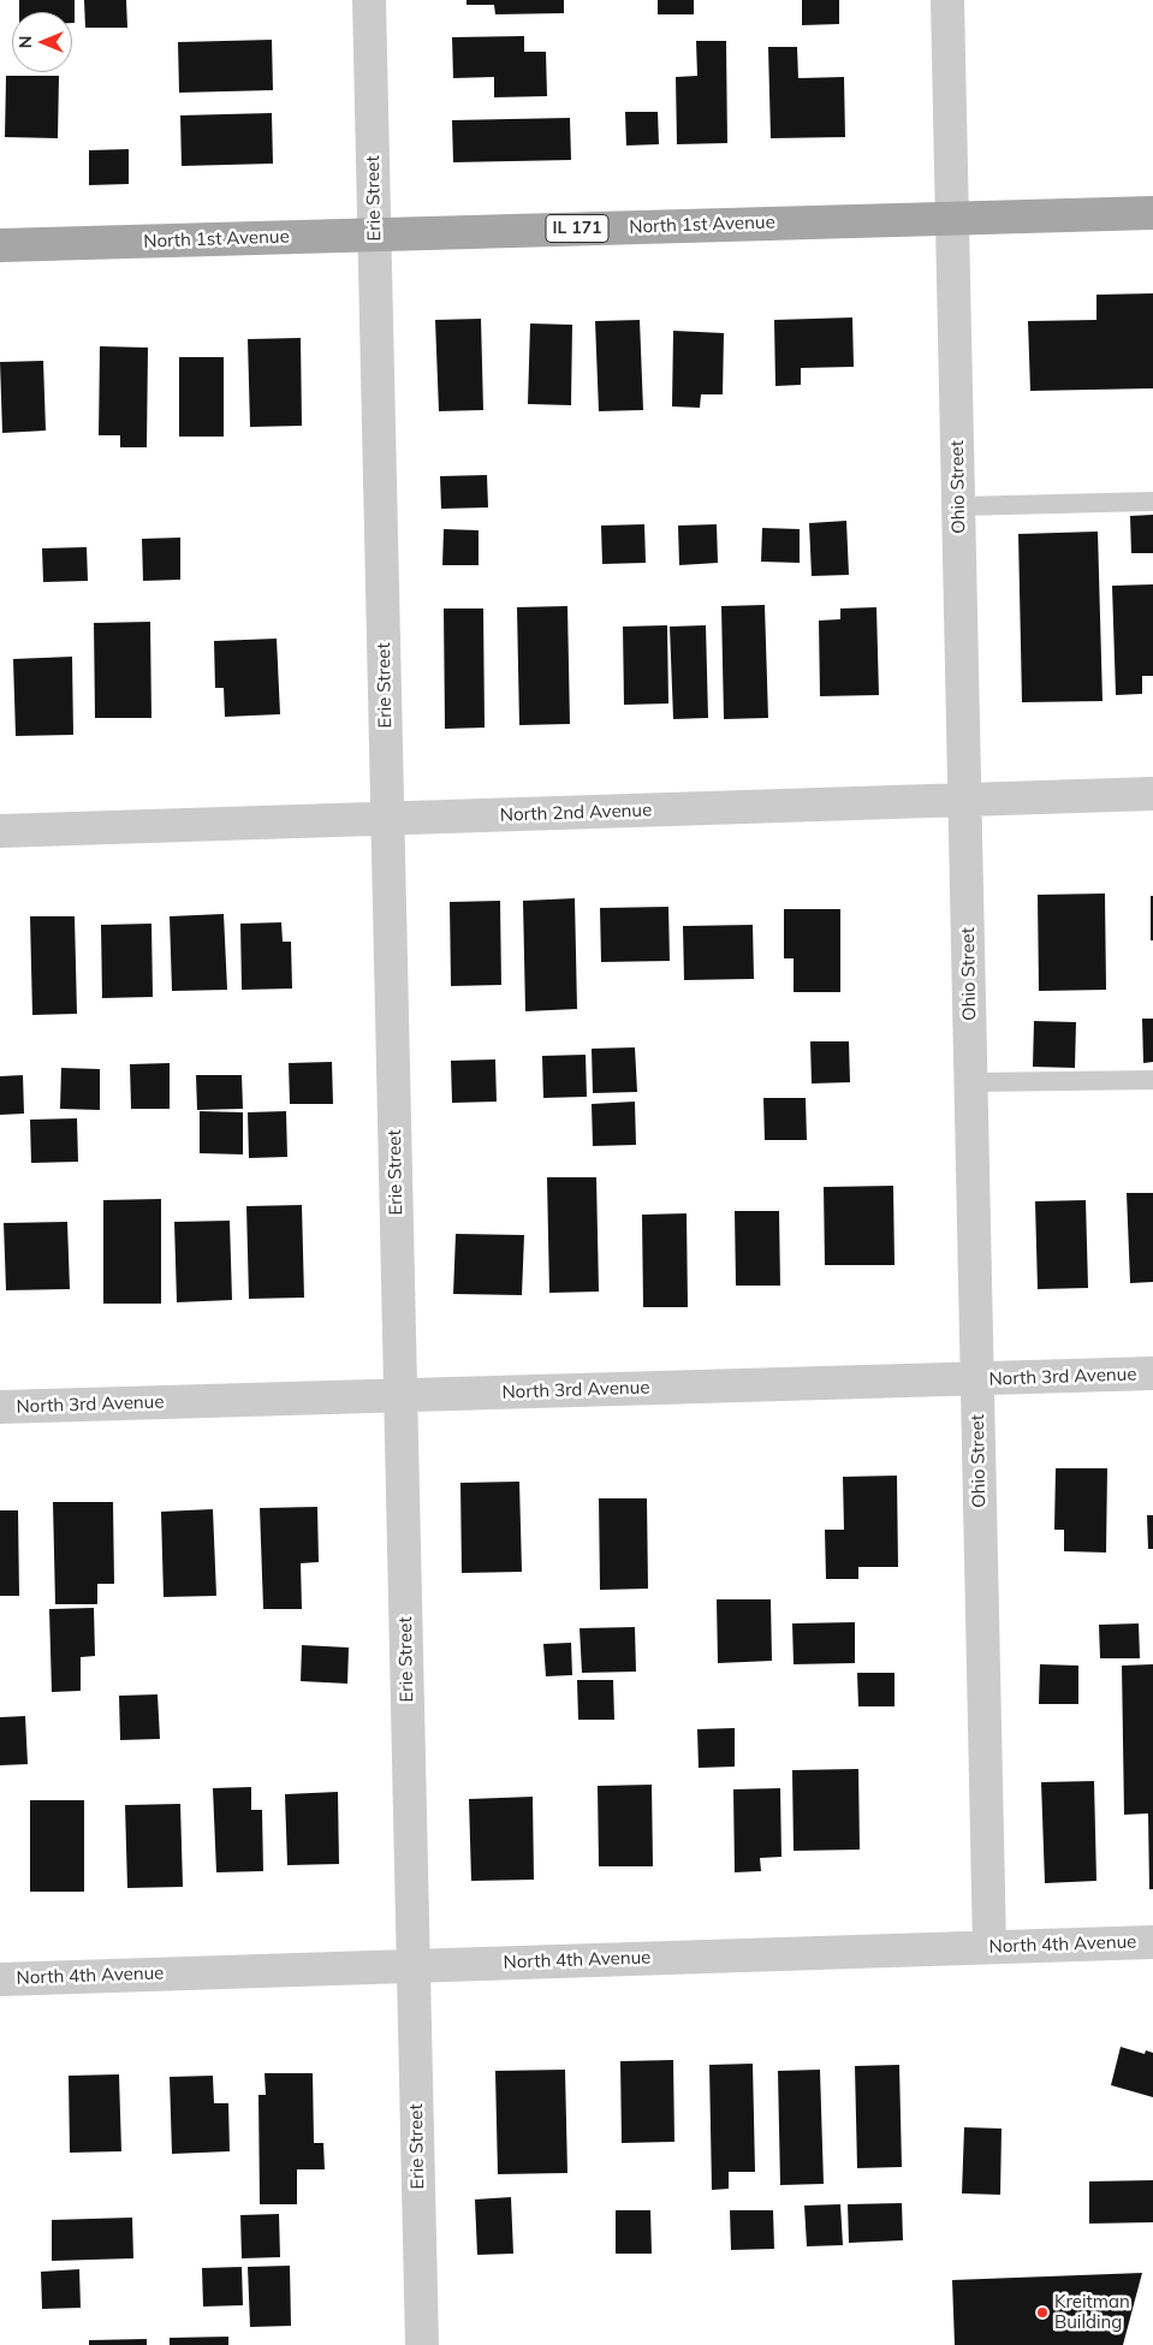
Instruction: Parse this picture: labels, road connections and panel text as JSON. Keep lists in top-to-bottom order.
{
  "streets": {
    "main road": ["North 1st Avenue", "IL 171"],
    "street": [
      "Erie Street",
      "Ohio Street",
      "North 2nd Avenue",
      "North 3rd Avenue",
      "North 4th Avenue"
    ]
  },
  "crossings": [
    ["Erie Street", "North 1st Avenue"],
    ["Erie Street", "North 2nd Avenue"],
    ["Erie Street", "North 3rd Avenue"],
    ["Erie Street", "North 4th Avenue"],
    ["North 1st Avenue", "Ohio Street"],
    ["Ohio Street", "North 2nd Avenue"],
    ["Ohio Street", "North 3rd Avenue"],
    ["Ohio Street", "North 4th Avenue"]
  ],
  "places": ["Kreitman Building"],
  "north": "left"
}
